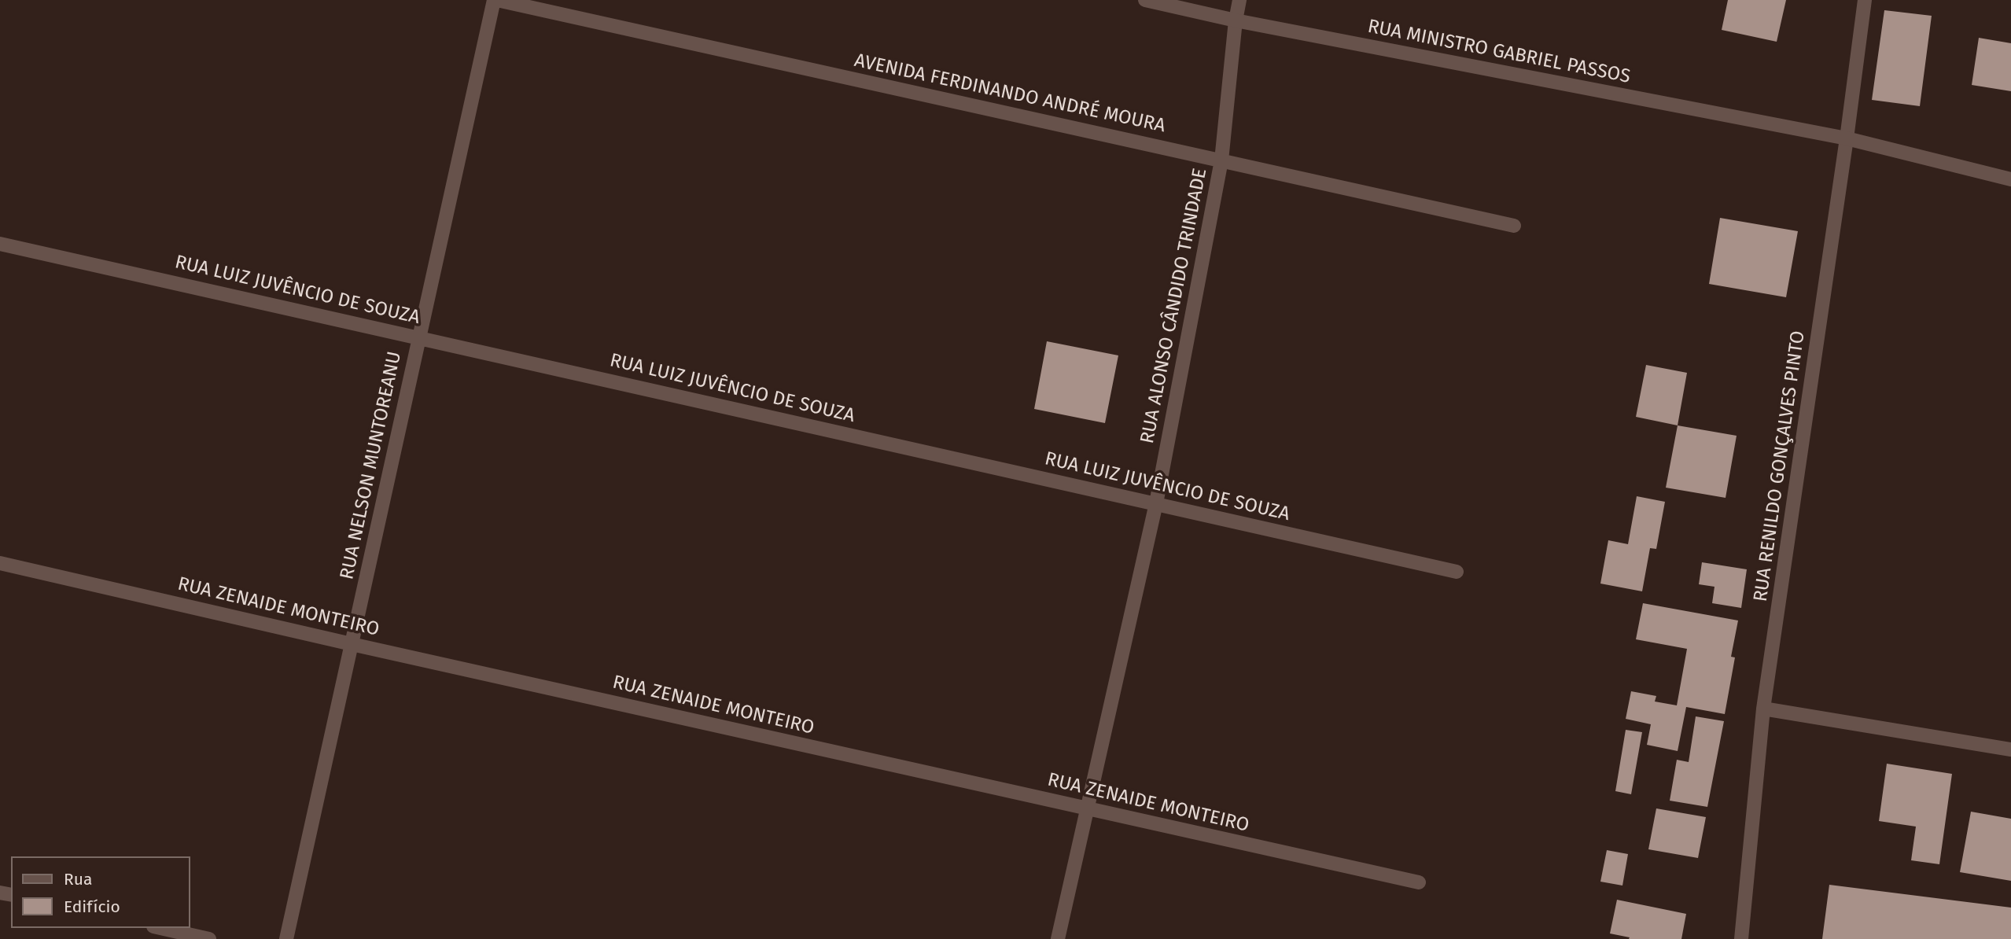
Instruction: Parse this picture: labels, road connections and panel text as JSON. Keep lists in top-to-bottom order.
{
  "streets": {
    "street": [
      "RUA MINISTRO GABRIEL PASSOS",
      "AVENIDA FERDINANDO ANDRÉ MOURA",
      "RUA LUIZ JUVÊNCIO DE SOUZA",
      "RUA ALONSO CÂNDIDO TRINDADE",
      "RUA NELSON MUNTOREANU",
      "RUA RENILDO GONÇALVES PINTO",
      "RUA ZENAIDE MONTEIRO"
    ]
  },
  "crossings": [
    ["RUA MINISTRO GABRIEL PASSOS", "RUA ALONSO CÂNDIDO TRINDADE"],
    ["RUA MINISTRO GABRIEL PASSOS", "RUA RENILDO GONÇALVES PINTO"],
    ["AVENIDA FERDINANDO ANDRÉ MOURA", "RUA ALONSO CÂNDIDO TRINDADE"],
    ["AVENIDA FERDINANDO ANDRÉ MOURA", "RUA NELSON MUNTOREANU"],
    ["RUA LUIZ JUVÊNCIO DE SOUZA", "RUA ALONSO CÂNDIDO TRINDADE"],
    ["RUA LUIZ JUVÊNCIO DE SOUZA", "RUA NELSON MUNTOREANU"],
    ["RUA ALONSO CÂNDIDO TRINDADE", "RUA ZENAIDE MONTEIRO"],
    ["RUA NELSON MUNTOREANU", "RUA ZENAIDE MONTEIRO"]
  ],
  "legend": ["Rua", "Edifício"]
}
